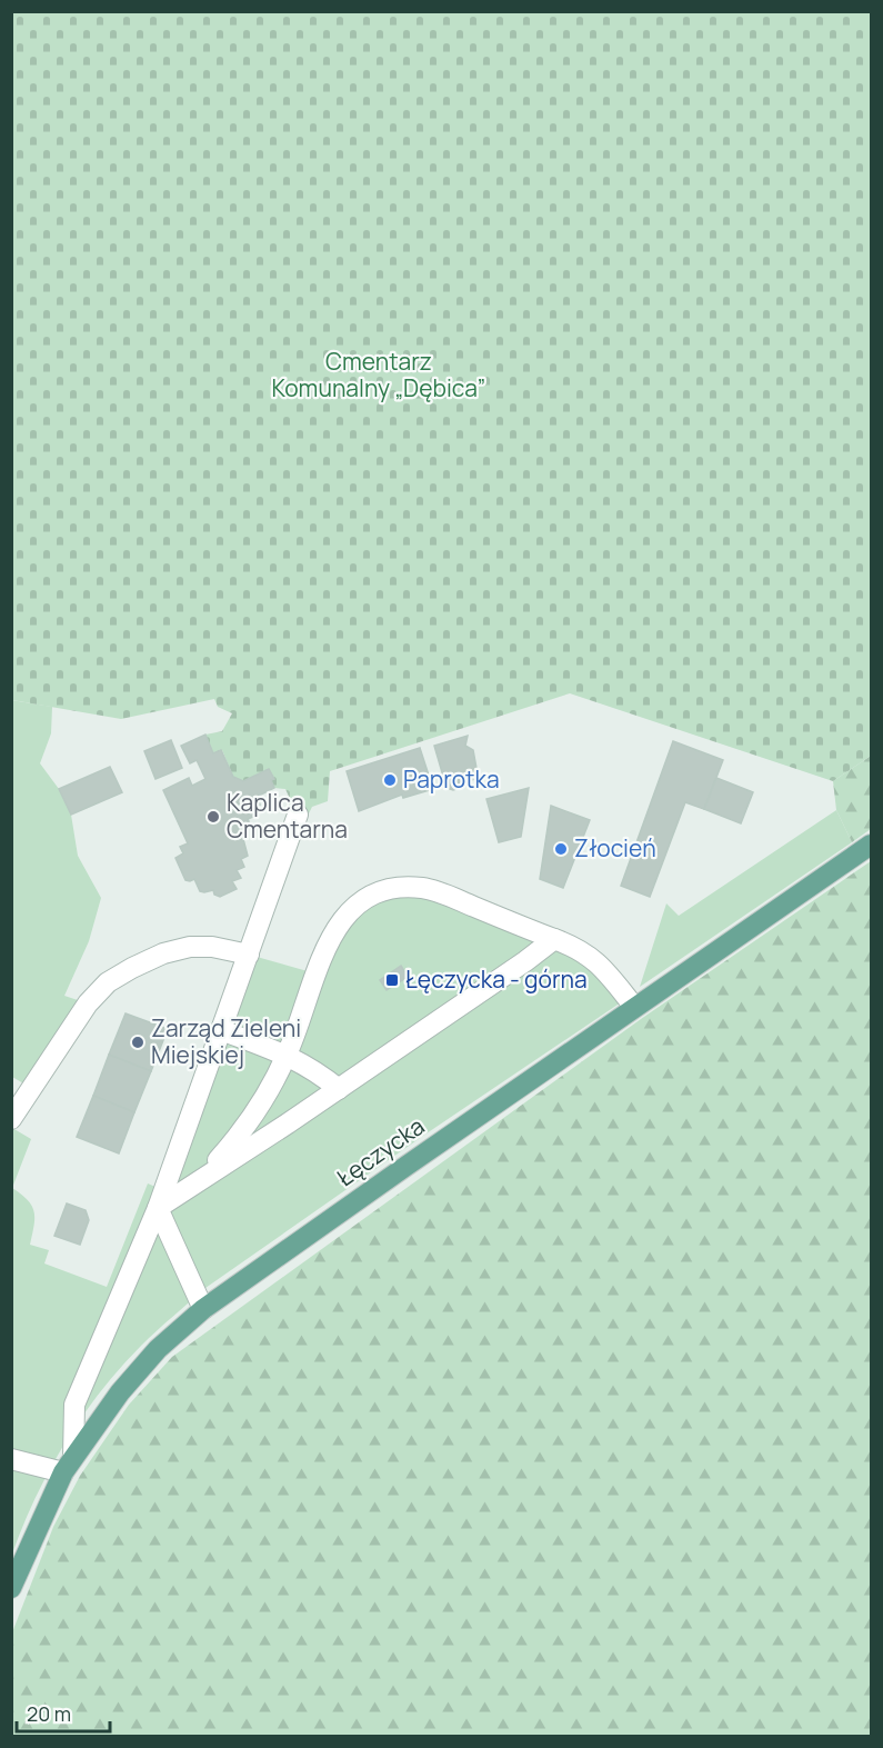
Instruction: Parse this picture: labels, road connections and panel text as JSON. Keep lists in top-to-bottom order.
{
  "streets": {
    "main road": ["Łęczycka"]
  },
  "parks": ["Cmentarz Komunalny „Dębica”"],
  "places": {
    "other": [
      "Paprotka",
      "Kaplica Cmentarna",
      "Złocień",
      "Zarząd Zieleni Miejskiej"
    ],
    "transit": ["Łęczycka - górna"]
  },
  "scale_bar": "20 m"
}
